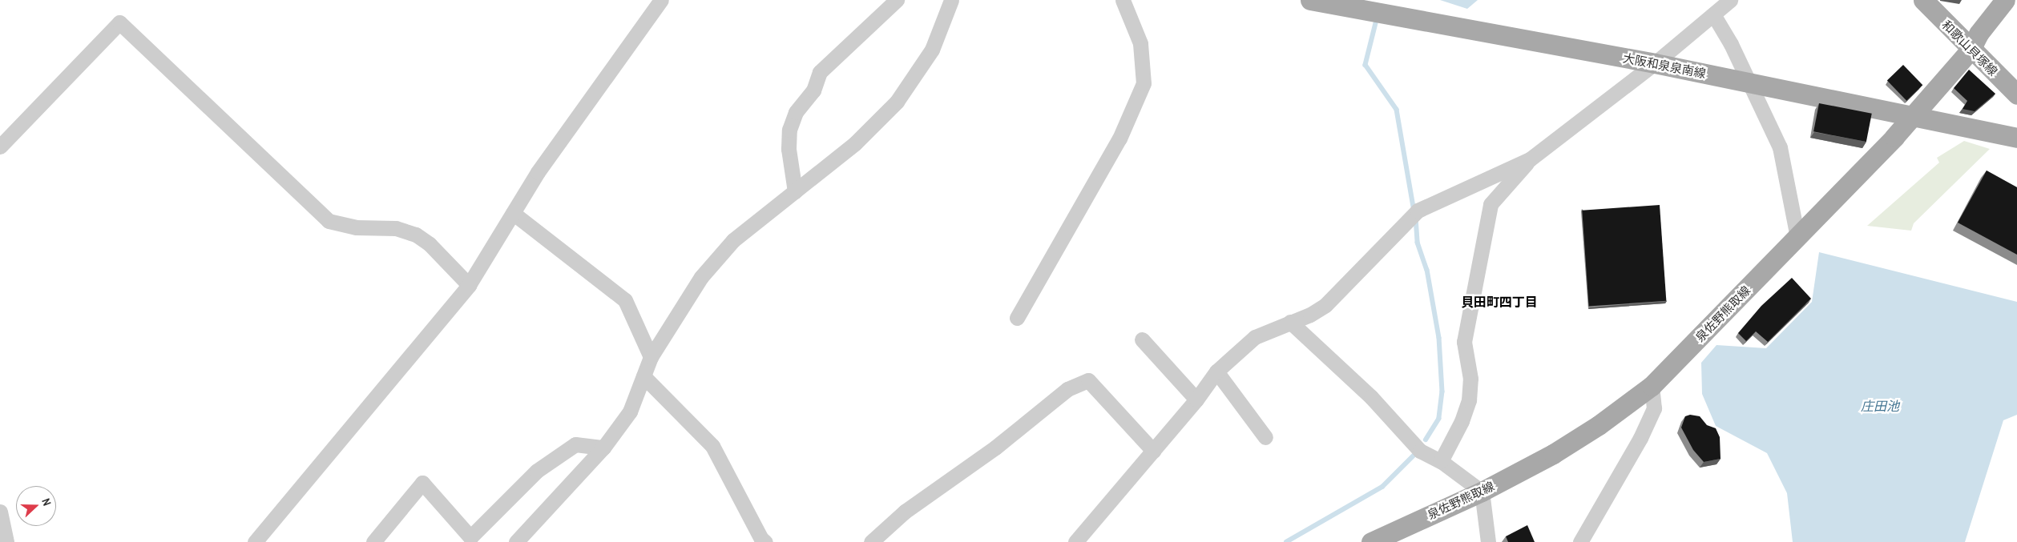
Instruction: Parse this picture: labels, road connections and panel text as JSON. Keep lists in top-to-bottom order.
{
  "streets": {
    "main road": ["和歌山貝塚線", "大阪和泉泉南線", "泉佐野熊取線"]
  },
  "crossings": [
    ["和歌山貝塚線", "泉佐野熊取線"],
    ["大阪和泉泉南線", "泉佐野熊取線"]
  ],
  "districts": ["貝田町四丁目"],
  "water": ["庄田池"],
  "north": "right"
}
